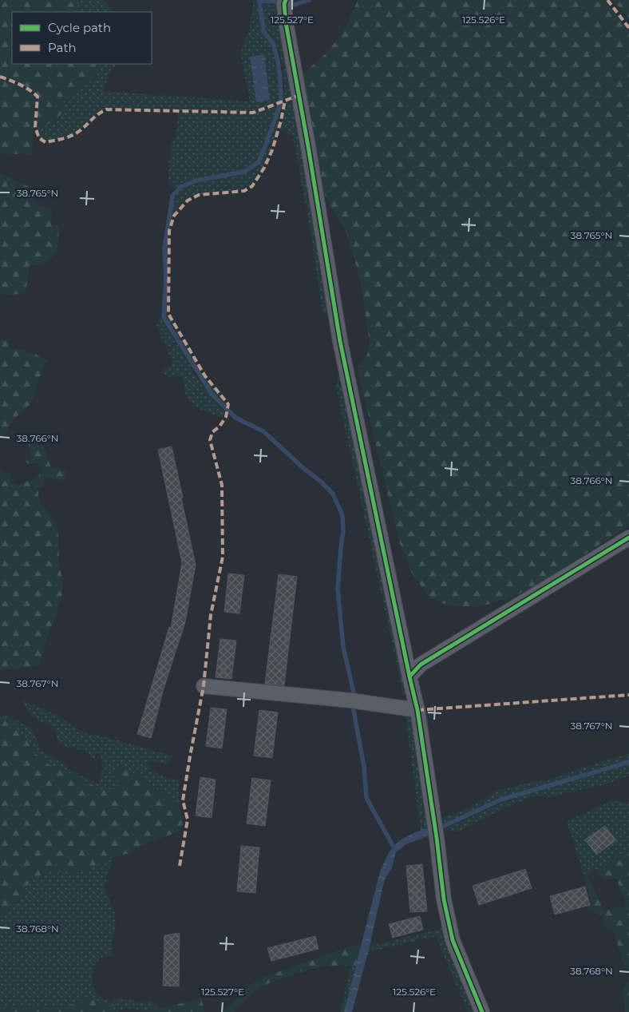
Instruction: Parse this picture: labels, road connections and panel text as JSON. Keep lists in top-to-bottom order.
{
  "legend": ["Cycle path", "Path"],
  "coordinates": [
    "125.527°E",
    "125.526°E",
    "38.765°N",
    "38.766°N",
    "38.767°N",
    "38.768°N"
  ]
}
